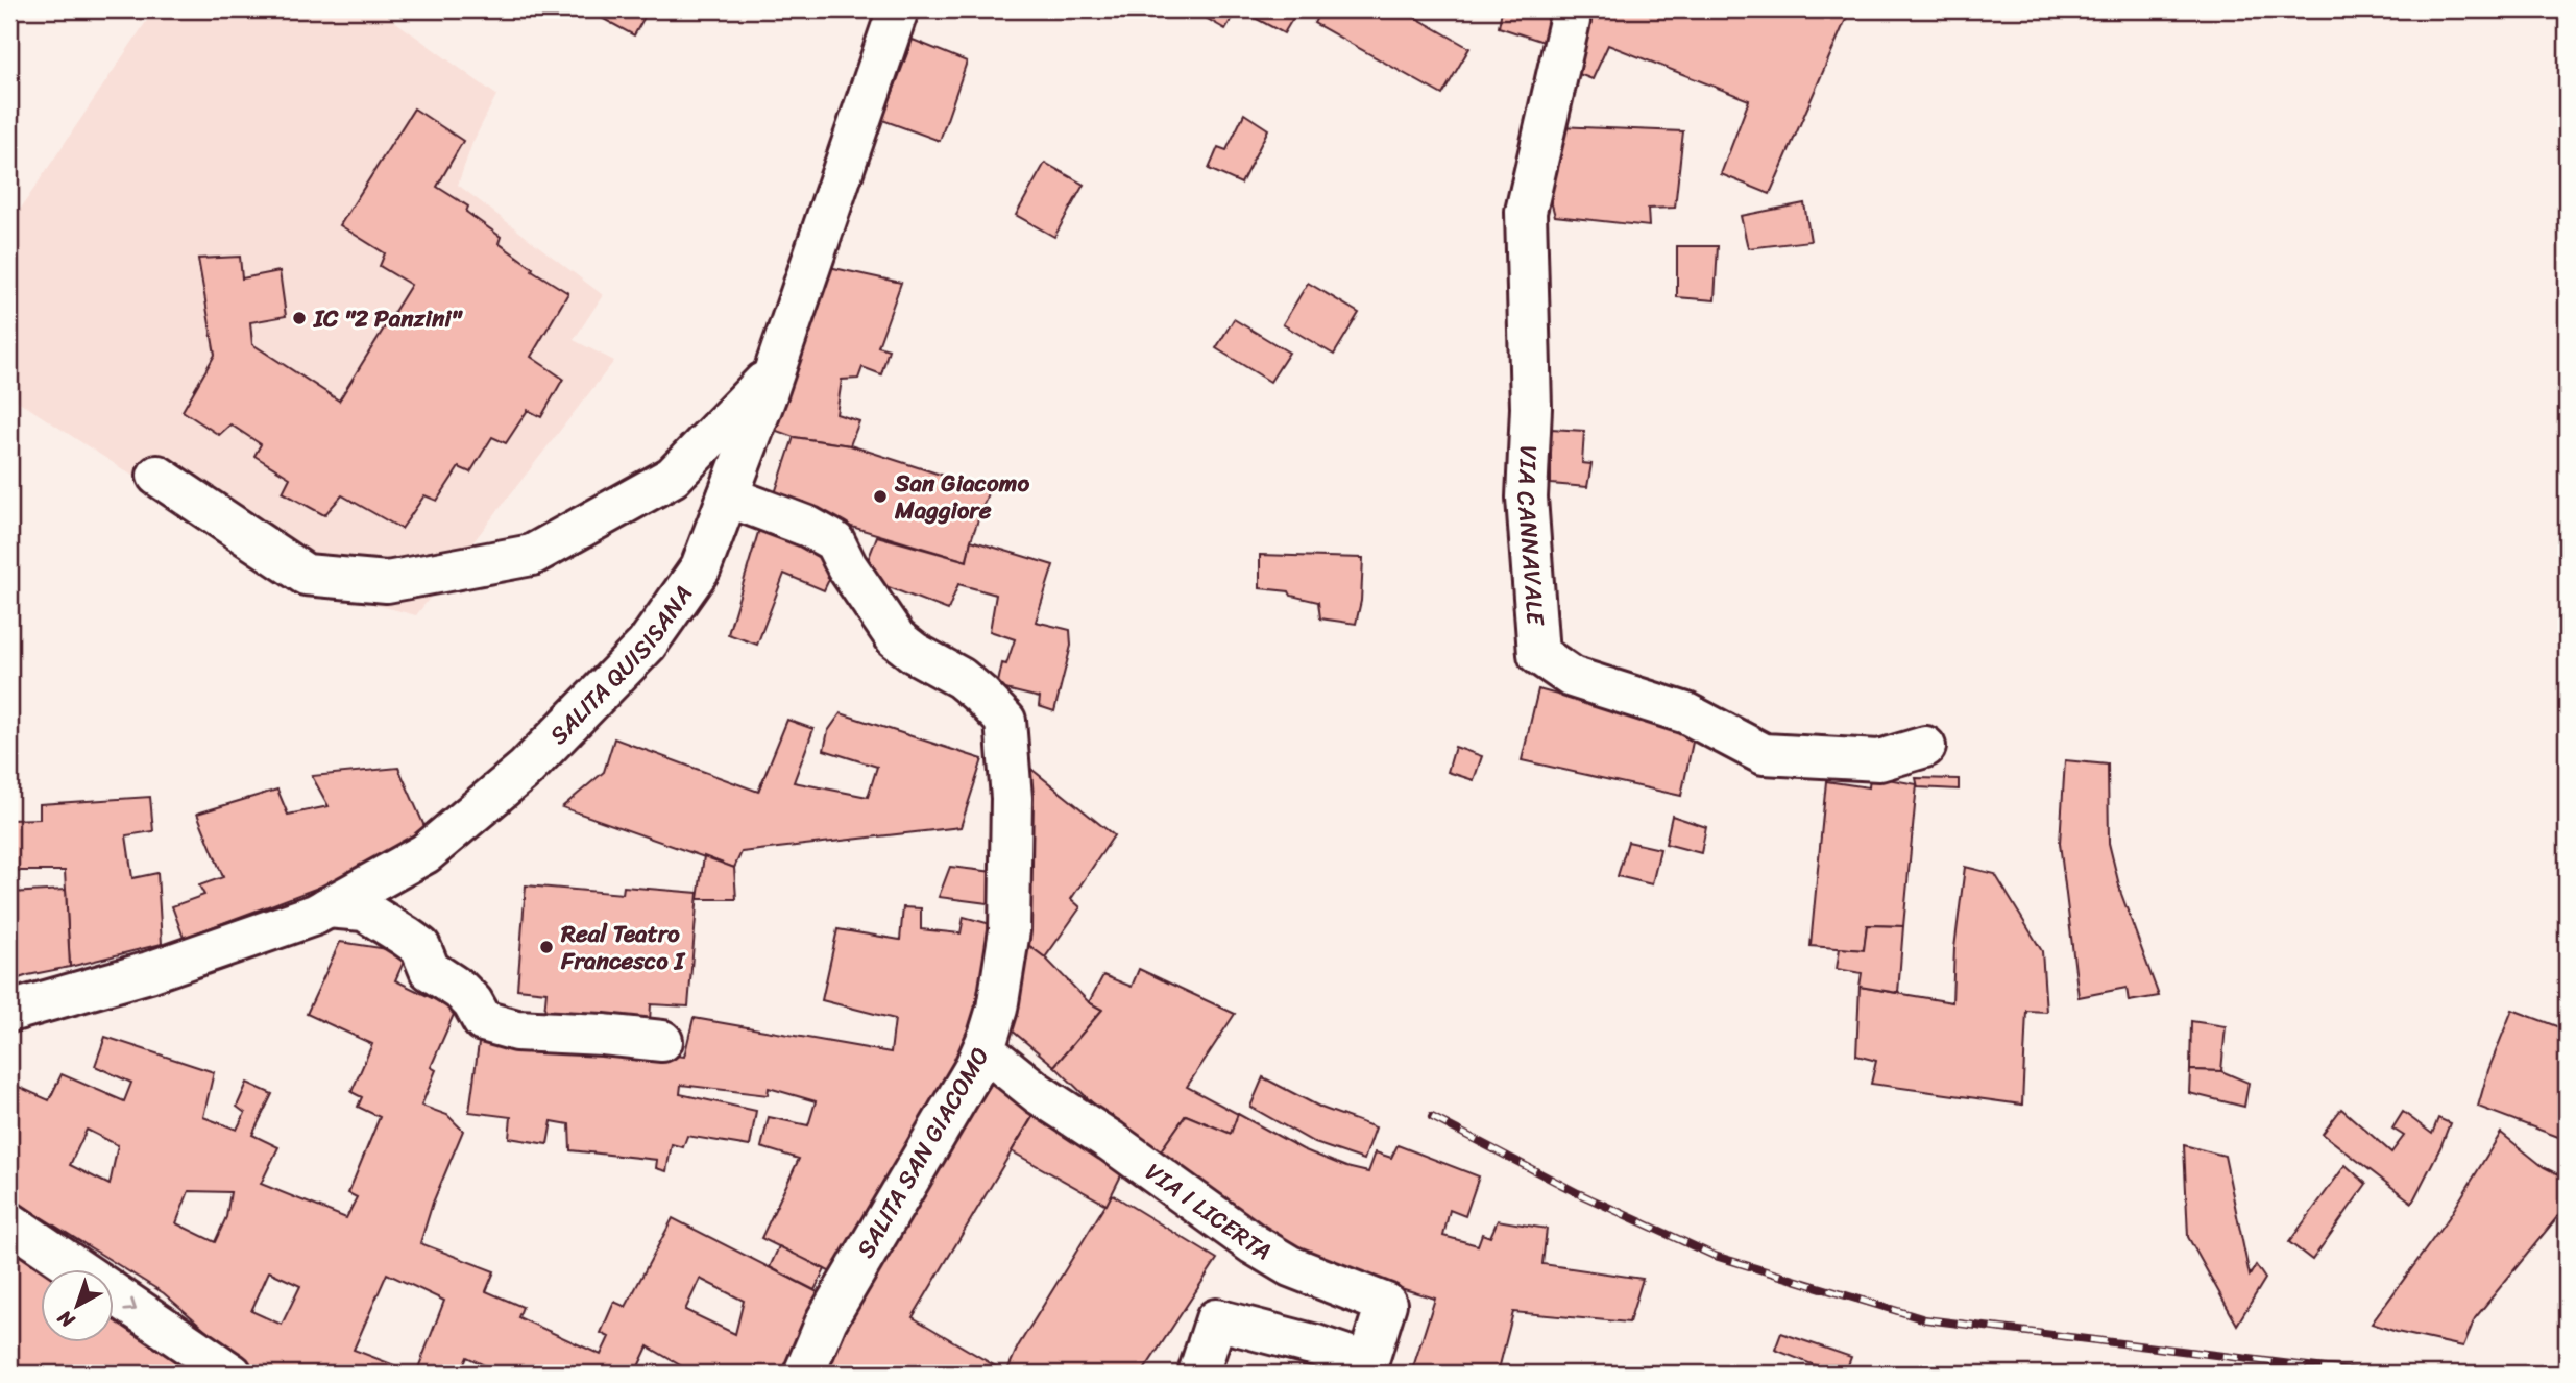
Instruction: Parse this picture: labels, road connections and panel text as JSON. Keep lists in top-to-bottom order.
{
  "streets": {
    "street": [
      "VIA CANNAVALE",
      "SALITA QUISISANA",
      "SALITA SAN GIACOMO",
      "VIA I LICERTA"
    ]
  },
  "crossings": [
    ["SALITA QUISISANA", "SALITA SAN GIACOMO"],
    ["SALITA SAN GIACOMO", "VIA I LICERTA"]
  ],
  "places": ["IC \"2 Panzini\"", "San Giacomo Maggiore", "Real Teatro Francesco I"],
  "north": "bottom left"
}
